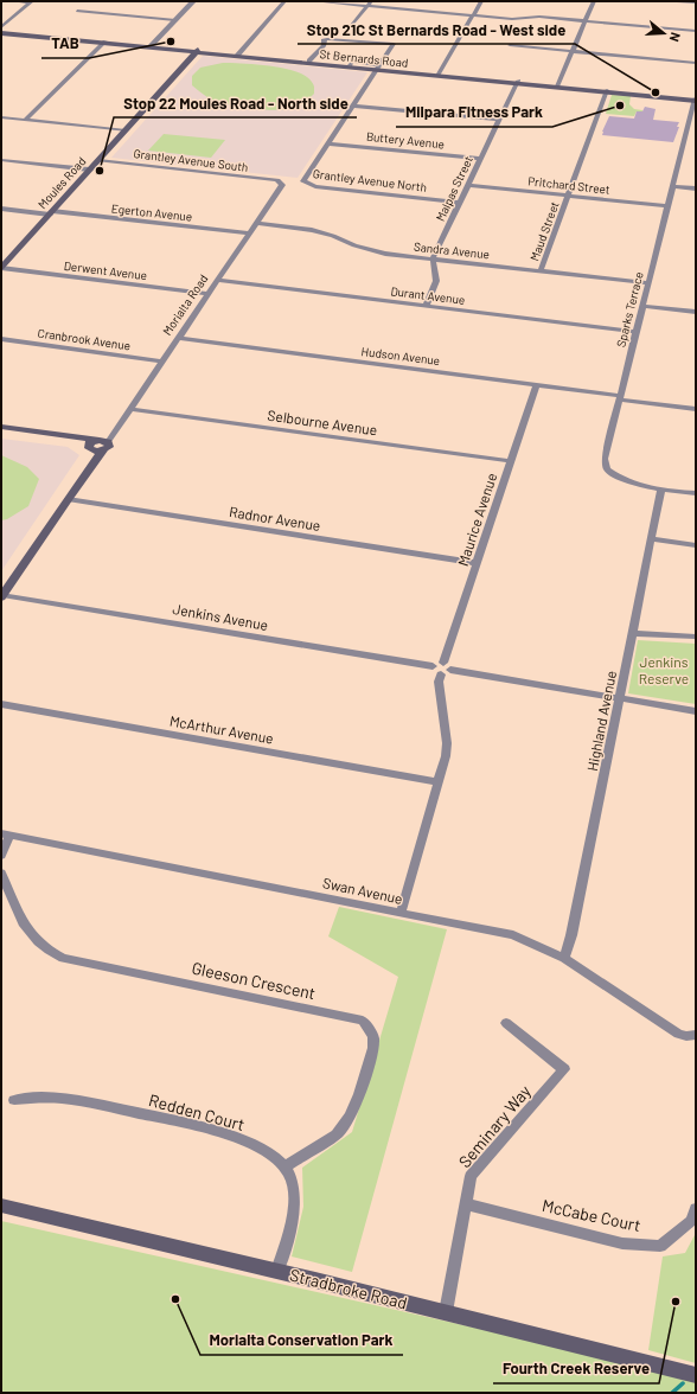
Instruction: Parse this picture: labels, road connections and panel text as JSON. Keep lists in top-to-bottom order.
{
  "streets": {
    "main road": [
      "St Bernards Road",
      "Moules Road",
      "Morialta Road",
      "Stradbroke Road"
    ],
    "street": [
      "Buttery Avenue",
      "Grantley Avenue South",
      "Grantley Avenue North",
      "Pritchard Street",
      "Malpas Street",
      "Egerton Avenue",
      "Maud Street",
      "Sandra Avenue",
      "Derwent Avenue",
      "Durant Avenue",
      "Sparks Terrace",
      "Cranbrook Avenue",
      "Hudson Avenue",
      "Selbourne Avenue",
      "Radnor Avenue",
      "Maurice Avenue",
      "Jenkins Avenue",
      "Highland Avenue",
      "McArthur Avenue",
      "Swan Avenue",
      "Gleeson Crescent",
      "Redden Court",
      "Seminary Way",
      "McCabe Court"
    ]
  },
  "crossings": [
    ["St Bernards Road", "Moules Road"],
    ["St Bernards Road", "Malpas Street"],
    ["St Bernards Road", "Maud Street"],
    ["St Bernards Road", "Sparks Terrace"],
    ["Buttery Avenue", "Grantley Avenue North"],
    ["Buttery Avenue", "Malpas Street"],
    ["Grantley Avenue South", "Moules Road"],
    ["Grantley Avenue South", "Morialta Road"],
    ["Grantley Avenue North", "Malpas Street"],
    ["Moules Road", "Egerton Avenue"],
    ["Moules Road", "Derwent Avenue"],
    ["Pritchard Street", "Malpas Street"],
    ["Pritchard Street", "Maud Street"],
    ["Pritchard Street", "Sparks Terrace"],
    ["Malpas Street", "Sandra Avenue"],
    ["Egerton Avenue", "Morialta Road"],
    ["Maud Street", "Sandra Avenue"],
    ["Sandra Avenue", "Morialta Road"],
    ["Sandra Avenue", "Sparks Terrace"],
    ["Derwent Avenue", "Morialta Road"],
    ["Durant Avenue", "Morialta Road"],
    ["Durant Avenue", "Sparks Terrace"],
    ["Morialta Road", "Cranbrook Avenue"],
    ["Morialta Road", "Hudson Avenue"],
    ["Morialta Road", "Selbourne Avenue"],
    ["Morialta Road", "Radnor Avenue"],
    ["Morialta Road", "Jenkins Avenue"],
    ["Sparks Terrace", "Hudson Avenue"],
    ["Sparks Terrace", "Highland Avenue"],
    ["Hudson Avenue", "Maurice Avenue"],
    ["Selbourne Avenue", "Maurice Avenue"],
    ["Radnor Avenue", "Maurice Avenue"],
    ["Highland Avenue", "Swan Avenue"],
    ["Gleeson Crescent", "Redden Court"],
    ["Seminary Way", "McCabe Court"],
    ["Seminary Way", "Stradbroke Road"]
  ],
  "parks": ["Jenkins Reserve"],
  "places": [
    "TAB",
    "Stop 21C St Bernards Road - West side",
    "Milpara Fitness Park",
    "Stop 22 Moules Road - North side",
    "Morialta Conservation Park",
    "Fourth Creek Reserve"
  ],
  "north": "right"
}
